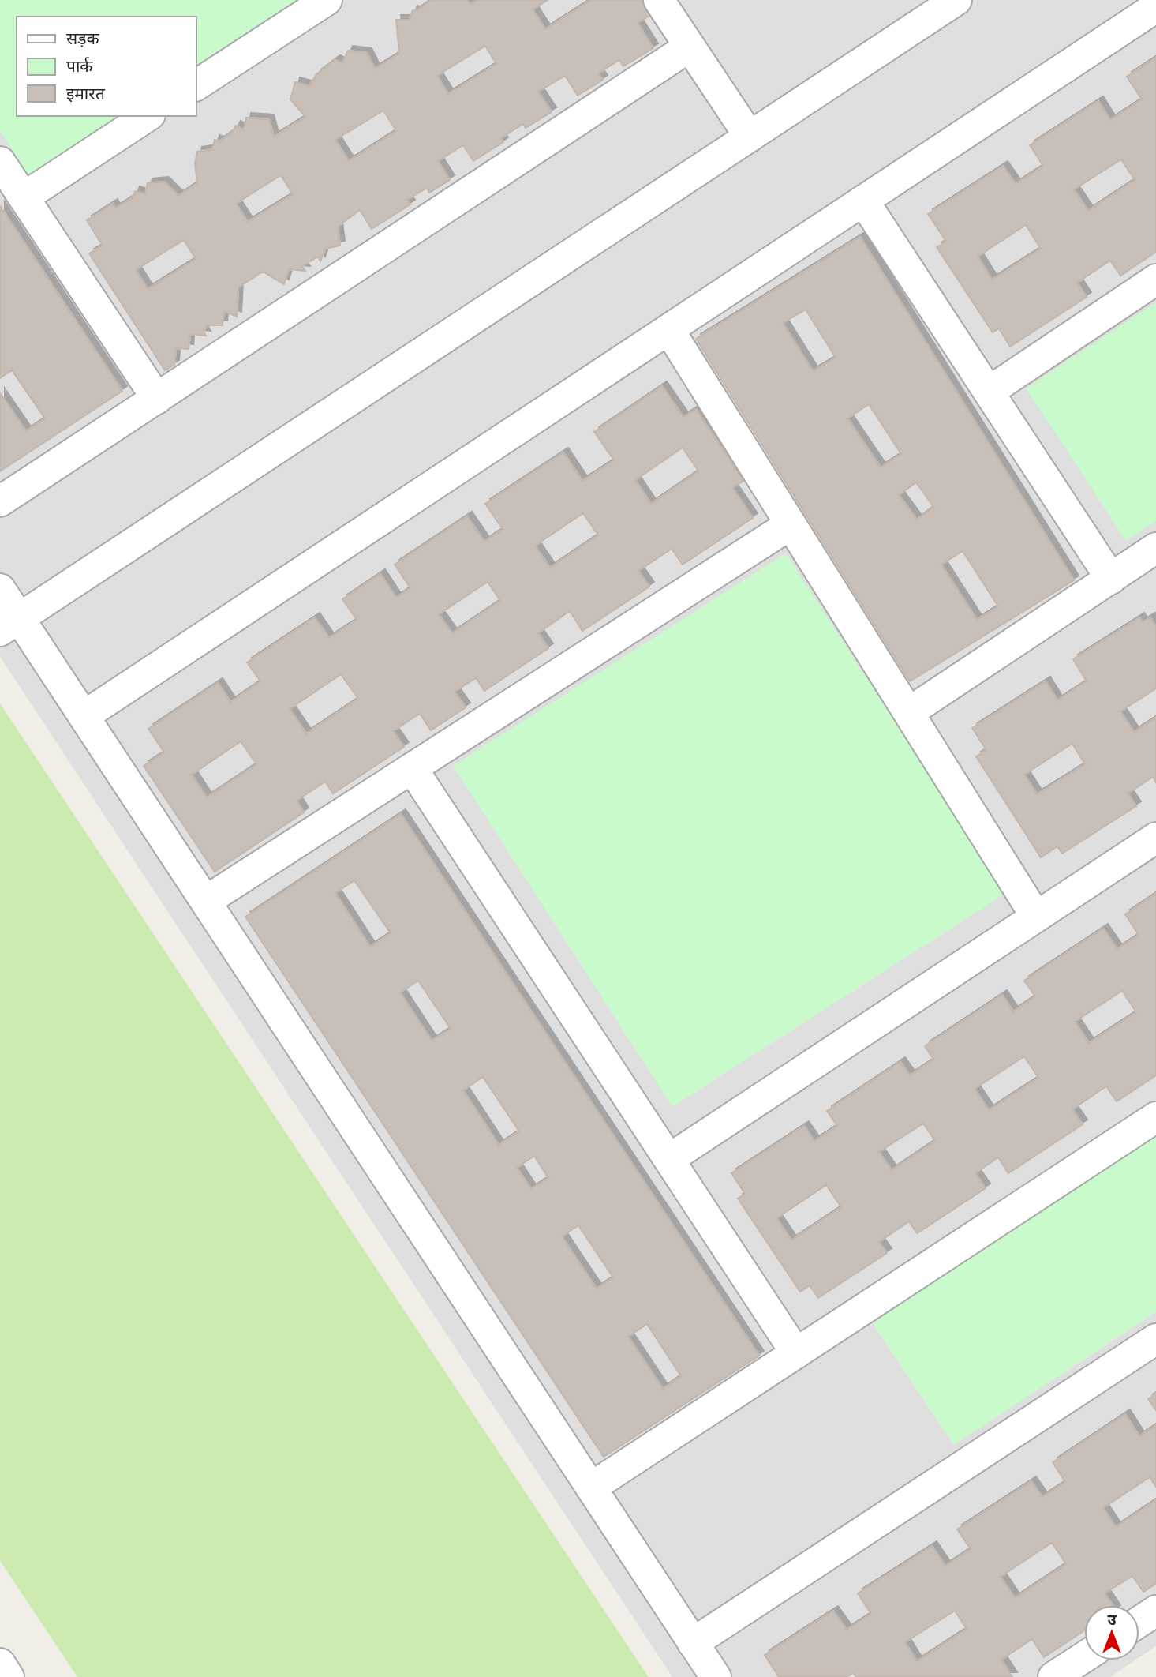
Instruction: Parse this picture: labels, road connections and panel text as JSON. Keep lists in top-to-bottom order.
{
  "legend": ["सड़क", "पार्क", "इमारत"],
  "north": "top"
}
